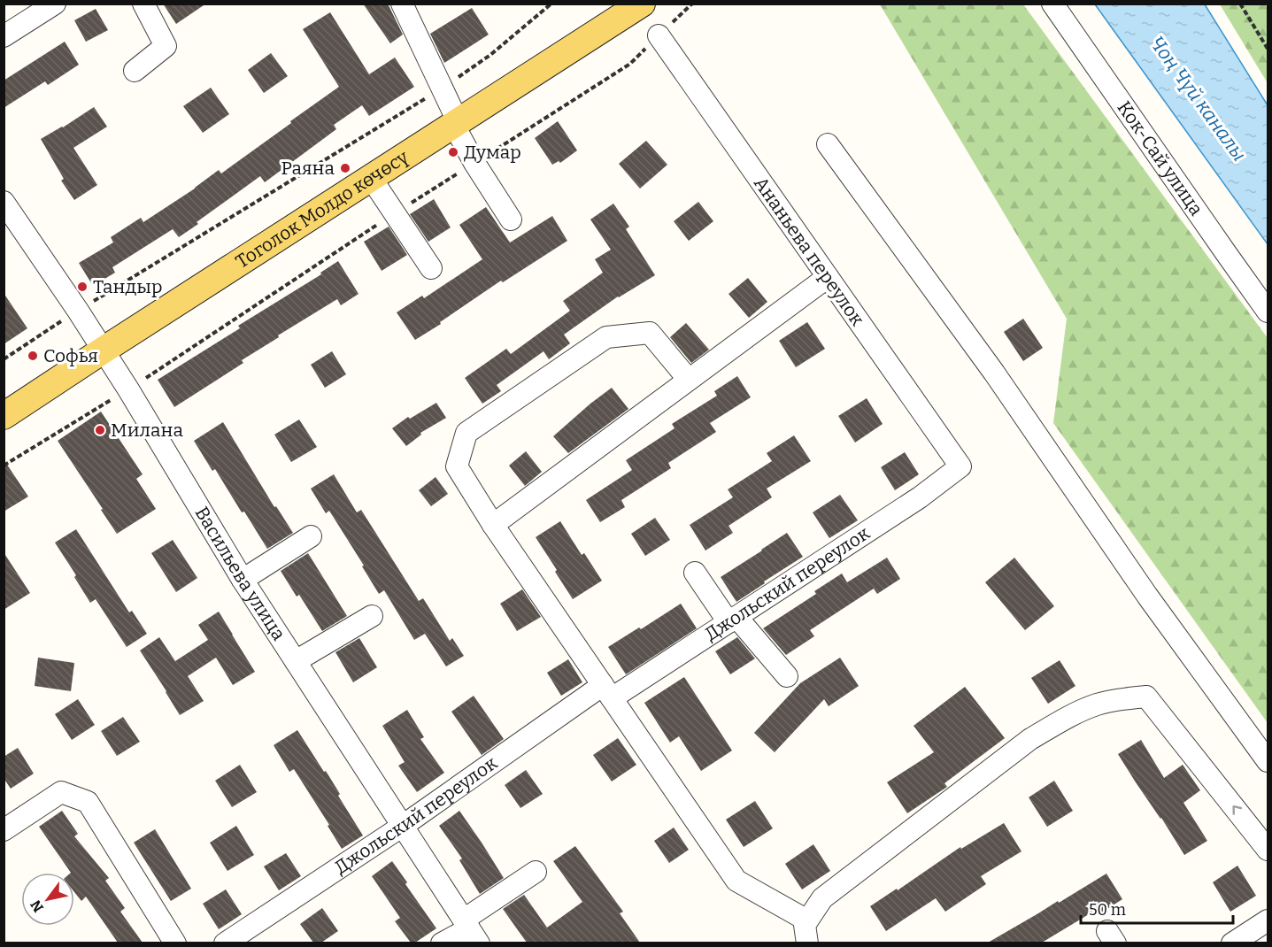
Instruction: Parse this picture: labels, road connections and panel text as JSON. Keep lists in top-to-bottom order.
{
  "streets": {
    "main road": ["Тоголок Молдо көчөсү"],
    "street": [
      "Кок-Сай улица",
      "Ананьева переулок",
      "Васильева улица",
      "Джольский переулок"
    ]
  },
  "crossings": [
    ["Тоголок Молдо көчөсү", "Васильева улица"],
    ["Ананьева переулок", "Джольский переулок"],
    ["Васильева улица", "Джольский переулок"]
  ],
  "water": ["Чоң Чүй каналы"],
  "places": [
    "Думар",
    "Раяна",
    "Тандыр",
    "Софья",
    "Милана"
  ],
  "scale_bar": "50 m",
  "north": "bottom left"
}
